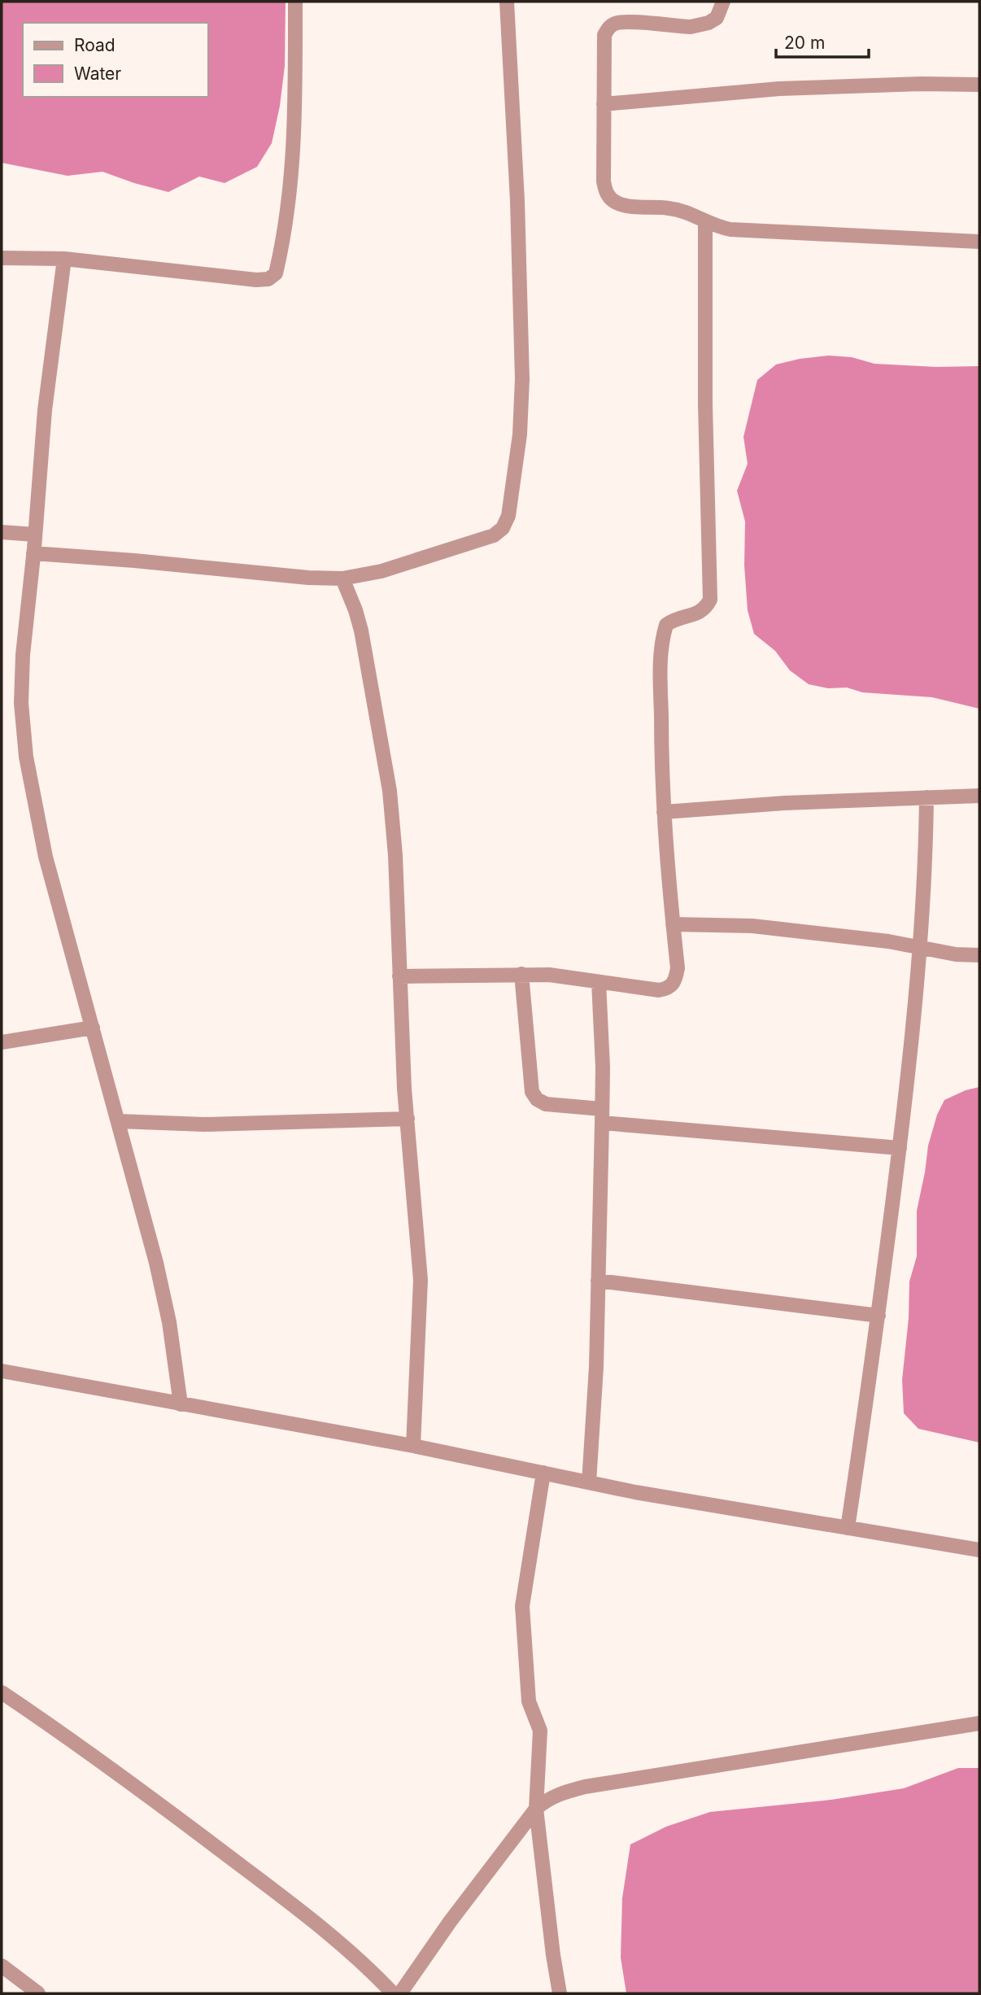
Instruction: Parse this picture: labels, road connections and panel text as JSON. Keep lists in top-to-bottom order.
{
  "legend": ["Road", "Water"],
  "scale_bar": "20 m"
}
